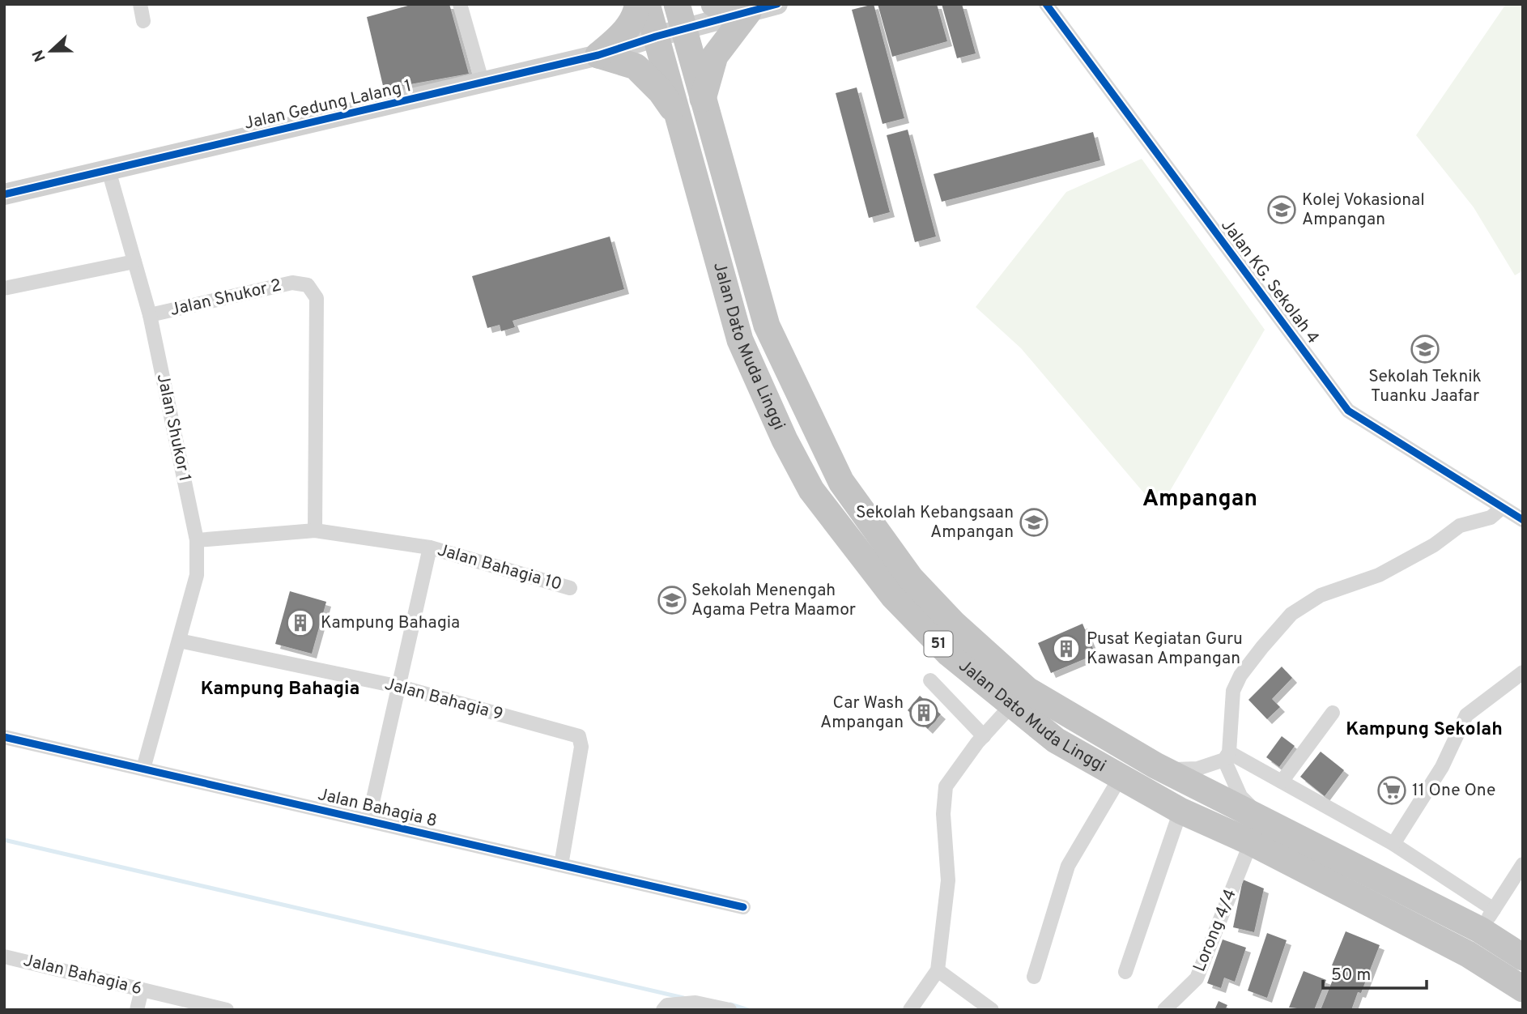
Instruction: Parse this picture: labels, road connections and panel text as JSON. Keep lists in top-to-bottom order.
{
  "streets": {
    "highway": ["Jalan Dato Muda Linggi", "51"],
    "street": [
      "Jalan Gedung Lalang 1",
      "Jalan KG. Sekolah 4",
      "Jalan Shukor 2",
      "Jalan Shukor 1",
      "Jalan Bahagia 10",
      "Jalan Bahagia 9",
      "Jalan Bahagia 8",
      "Lorong 4/4",
      "Jalan Bahagia 6"
    ]
  },
  "crossings": [
    ["Jalan Gedung Lalang 1", "Jalan Shukor 2"],
    ["Jalan Gedung Lalang 1", "Jalan Dato Muda Linggi"],
    ["Jalan Gedung Lalang 1", "51"],
    ["Jalan Shukor 2", "Jalan Shukor 1"],
    ["Jalan Shukor 2", "Jalan Bahagia 10"],
    ["Jalan Dato Muda Linggi", "51"],
    ["Jalan Dato Muda Linggi", "Lorong 4/4"],
    ["Jalan Shukor 1", "Jalan Bahagia 10"],
    ["Jalan Shukor 1", "Jalan Bahagia 9"],
    ["Jalan Shukor 1", "Jalan Bahagia 8"],
    ["Jalan Bahagia 10", "Jalan Bahagia 9"],
    ["Jalan Bahagia 10", "Jalan Bahagia 8"],
    ["Jalan Bahagia 9", "Jalan Bahagia 8"]
  ],
  "districts": ["Ampangan", "Kampung Bahagia", "Kampung Sekolah"],
  "places": {
    "school or university": [
      "Kolej Vokasional Ampangan",
      "Sekolah Teknik Tuanku Jaafar",
      "Sekolah Kebangsaan Ampangan",
      "Sekolah Menengah Agama Petra Maamor"
    ],
    "building": ["Kampung Bahagia", "Pusat Kegiatan Guru Kawasan Ampangan", "Car Wash Ampangan"],
    "supermarket": ["11 One One"]
  },
  "scale_bar": "50 m",
  "north": "left"
}
